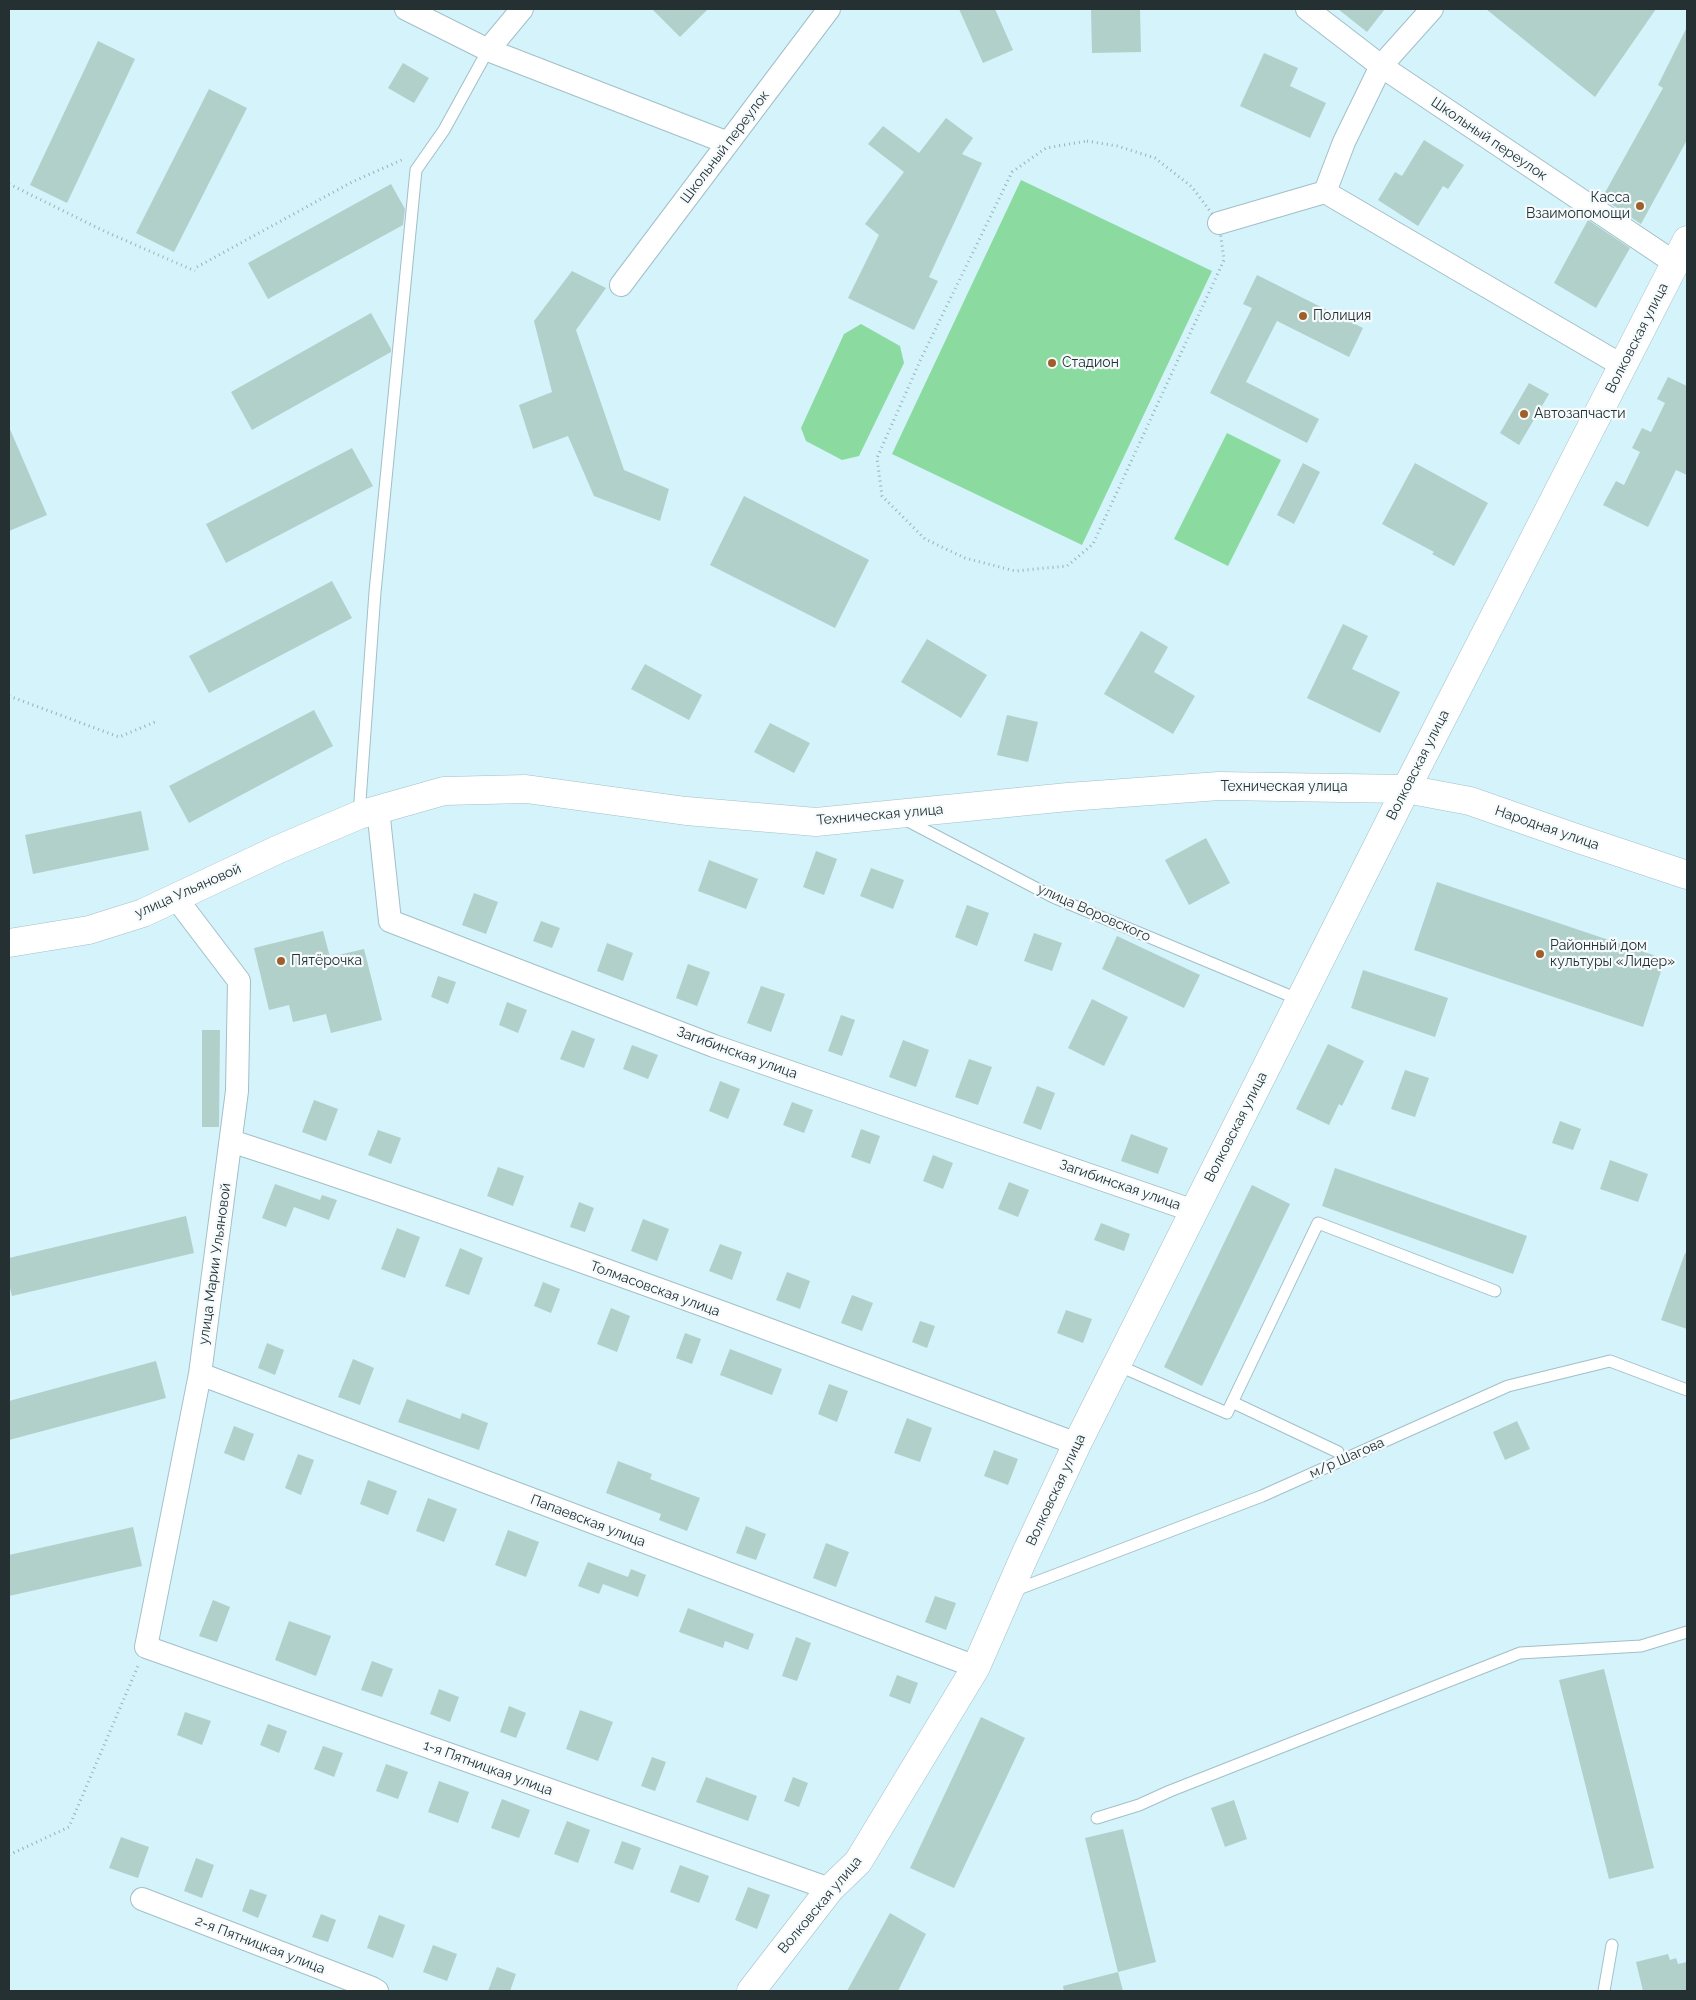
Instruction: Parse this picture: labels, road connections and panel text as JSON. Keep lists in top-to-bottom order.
{
  "streets": {
    "main road": [
      "Волковская улица",
      "Техническая улица",
      "Народная улица",
      "улица Ульяновой"
    ],
    "street": [
      "Школьный переулок",
      "Загибинская улица",
      "улица Марии Ульяновой",
      "Толмасовская улица",
      "Папаевская улица",
      "1-я Пятницкая улица",
      "2-я Пятницкая улица"
    ],
    "lane": ["улица Воровского", "м/р Шагова"]
  },
  "crossings": [
    ["Школьный переулок", "Волковская улица"],
    ["Волковская улица", "Техническая улица"],
    ["Волковская улица", "Народная улица"],
    ["Волковская улица", "улица Воровского"],
    ["Волковская улица", "Загибинская улица"],
    ["Волковская улица", "Толмасовская улица"],
    ["Волковская улица", "м/р Шагова"],
    ["Волковская улица", "Папаевская улица"],
    ["Волковская улица", "1-я Пятницкая улица"],
    ["Техническая улица", "Народная улица"],
    ["Техническая улица", "улица Ульяновой"],
    ["Техническая улица", "улица Воровского"],
    ["Техническая улица", "Загибинская улица"],
    ["улица Ульяновой", "Загибинская улица"],
    ["улица Ульяновой", "улица Марии Ульяновой"],
    ["улица Марии Ульяновой", "Толмасовская улица"],
    ["улица Марии Ульяновой", "Папаевская улица"],
    ["улица Марии Ульяновой", "1-я Пятницкая улица"]
  ],
  "places": [
    "Касса Взаимопомощи",
    "Полиция",
    "Стадион",
    "Автозапчасти",
    "Районный дом культуры «Лидер»",
    "Пятёрочка"
  ]
}
